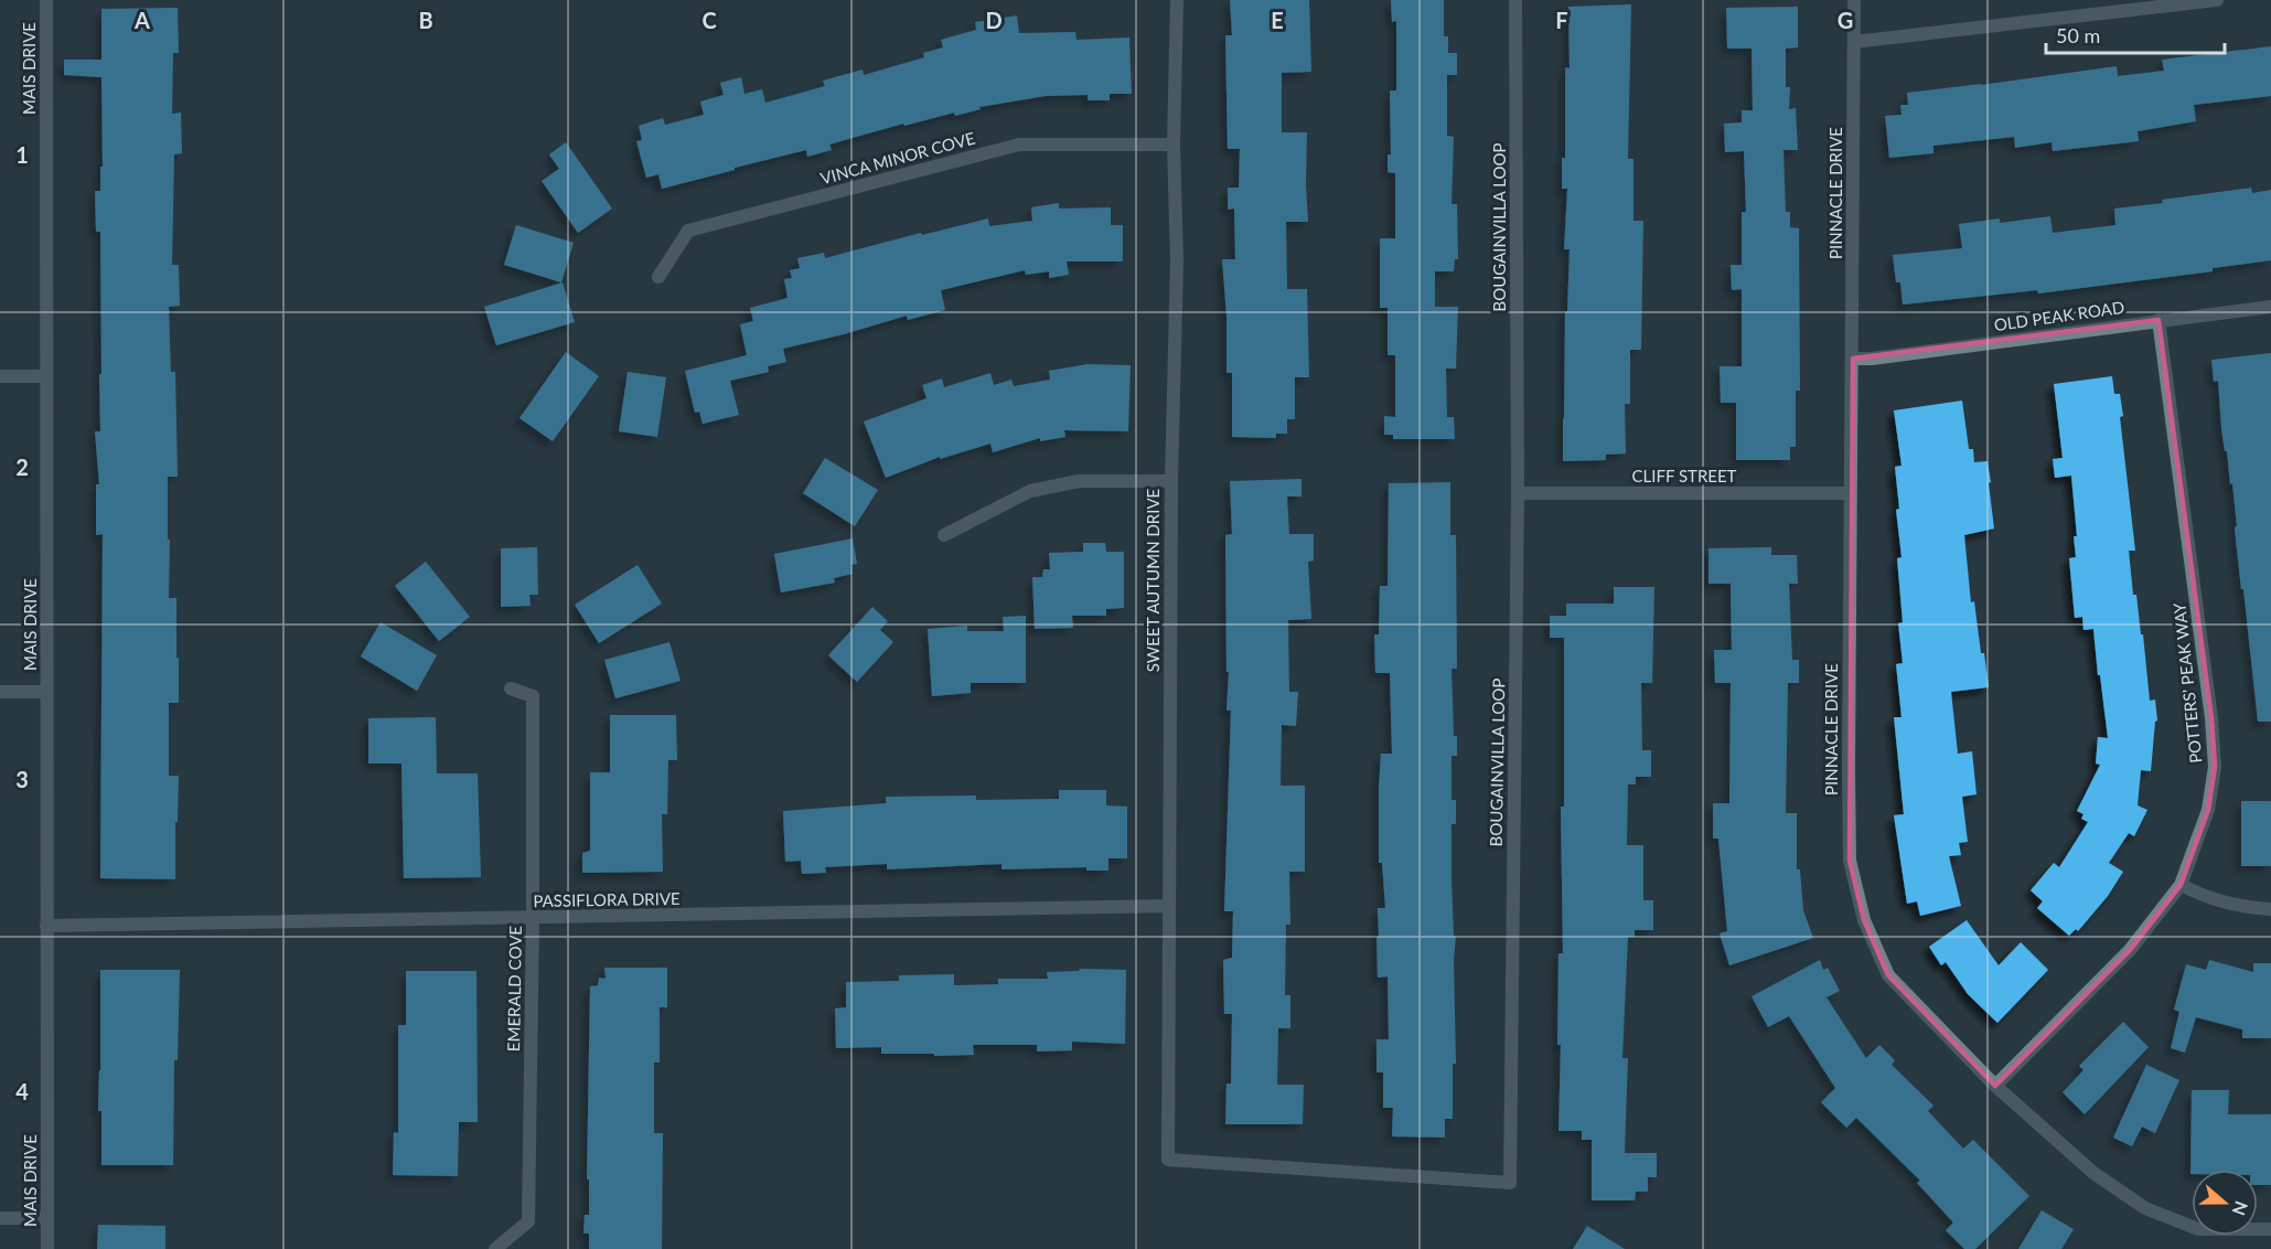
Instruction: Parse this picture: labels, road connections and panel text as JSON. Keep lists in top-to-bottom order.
{
  "streets": {
    "street": [
      "MAIS DRIVE",
      "VINCA MINOR COVE",
      "PINNACLE DRIVE",
      "BOUGAINVILLA LOOP",
      "OLD PEAK ROAD",
      "CLIFF STREET",
      "SWEET AUTUMN DRIVE",
      "POTTERS' PEAK WAY",
      "PASSIFLORA DRIVE",
      "EMERALD COVE"
    ]
  },
  "crossings": [
    ["MAIS DRIVE", "PASSIFLORA DRIVE"],
    ["VINCA MINOR COVE", "SWEET AUTUMN DRIVE"],
    ["PINNACLE DRIVE", "OLD PEAK ROAD"],
    ["PINNACLE DRIVE", "CLIFF STREET"],
    ["PINNACLE DRIVE", "POTTERS' PEAK WAY"],
    ["BOUGAINVILLA LOOP", "CLIFF STREET"],
    ["BOUGAINVILLA LOOP", "SWEET AUTUMN DRIVE"],
    ["OLD PEAK ROAD", "POTTERS' PEAK WAY"],
    ["SWEET AUTUMN DRIVE", "PASSIFLORA DRIVE"],
    ["PASSIFLORA DRIVE", "EMERALD COVE"]
  ],
  "scale_bar": "50 m",
  "north": "right",
  "grid": {
    "columns": [
      "A",
      "B",
      "C",
      "D",
      "E",
      "F",
      "G"
    ],
    "rows": [
      "1",
      "2",
      "3",
      "4"
    ]
  }
}
